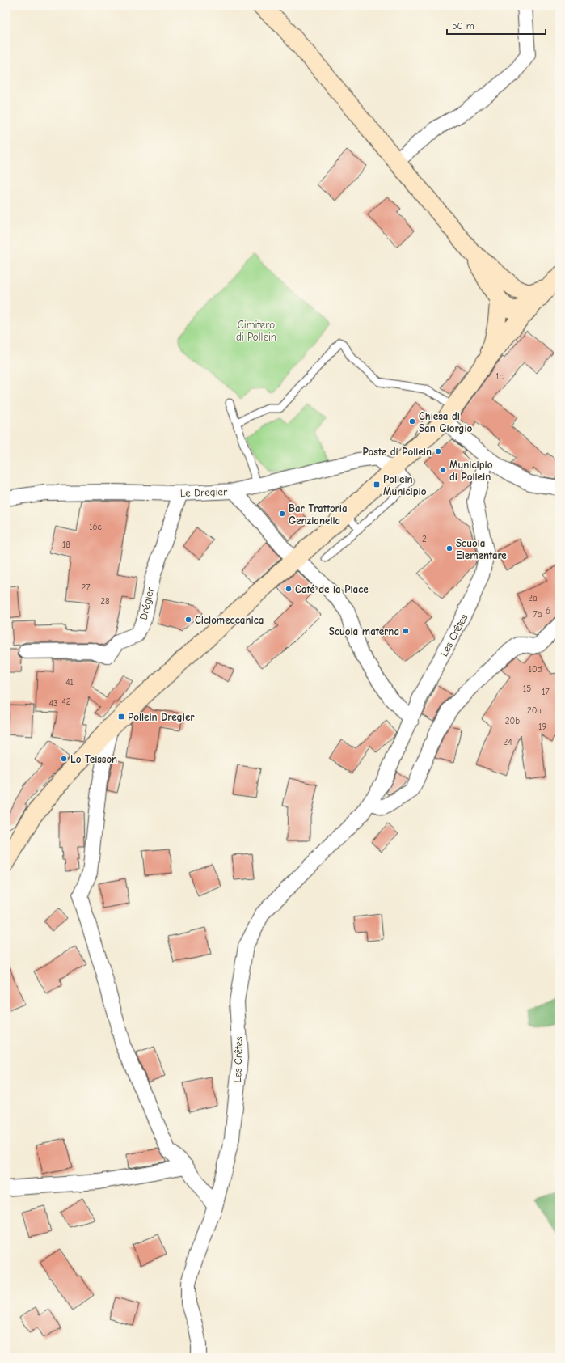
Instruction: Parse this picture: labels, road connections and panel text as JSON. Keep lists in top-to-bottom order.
{
  "streets": {
    "street": ["Le Dregier", "Drégier", "Les Crêtes"]
  },
  "crossings": [
    ["Le Dregier", "Drégier"]
  ],
  "parks": ["Cimitero di Pollein"],
  "places": {
    "other": [
      "Chiesa di San Giorgio",
      "Poste di Pollein",
      "Municipio di Pollein",
      "Bar Trattoria Genzianella",
      "Scuola Elementare",
      "Café de la Place",
      "Ciclomeccanica",
      "Scuola materna",
      "Lo Teisson"
    ],
    "transit": ["Pollein Municipio", "Pollein Dregier"]
  },
  "house_numbers": [
    "1c",
    "16c",
    "2",
    "18",
    "27",
    "2a",
    "28",
    "6",
    "7a",
    "10d",
    "41",
    "15",
    "17",
    "42",
    "43",
    "20a",
    "20b",
    "19",
    "24"
  ],
  "scale_bar": "50 m"
}
